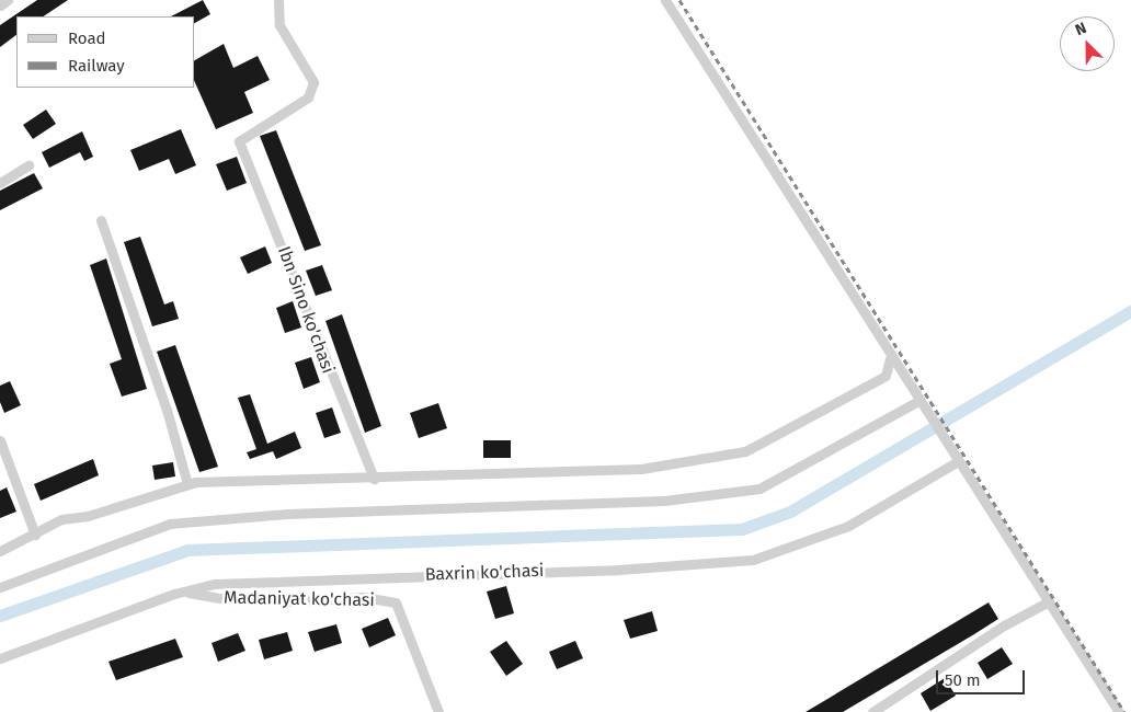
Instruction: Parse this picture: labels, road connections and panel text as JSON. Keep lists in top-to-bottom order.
{
  "streets": {
    "street": ["Ibn Sino ko'chasi", "Baxrin ko'chasi", "Madaniyat ko'chasi"]
  },
  "crossings": [
    ["Baxrin ko'chasi", "Madaniyat ko'chasi"]
  ],
  "legend": ["Road", "Railway"],
  "scale_bar": "50 m",
  "north": "top left"
}
